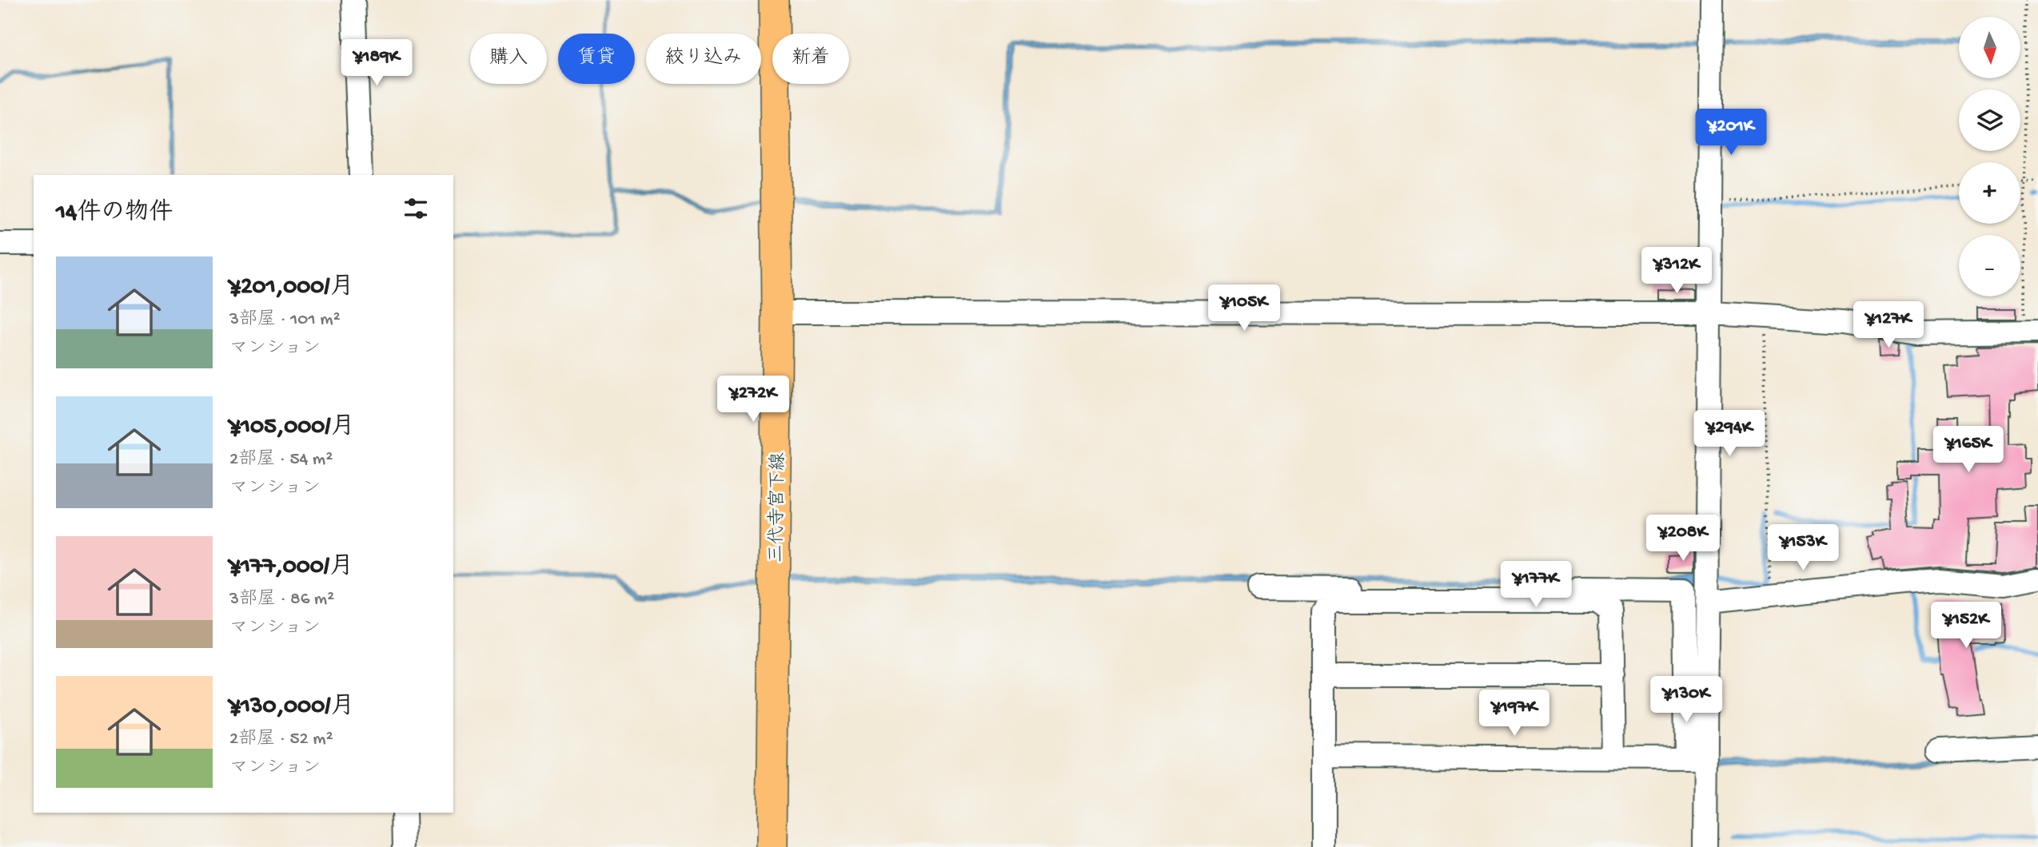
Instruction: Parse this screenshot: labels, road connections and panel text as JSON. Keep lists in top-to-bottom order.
{
  "streets": {
    "main road": ["三代寺宮下線"]
  },
  "north": "bottom",
  "page": {
    "map_buttons": ["+", "−"],
    "chip": [
      "購入",
      "賃貸",
      "絞り込み",
      "新着"
    ],
    "price": [
      "¥189K",
      "¥201K",
      "¥312K",
      "¥105K",
      "¥127K",
      "¥272K",
      "¥294K",
      "¥165K",
      "¥208K",
      "¥153K",
      "¥177K",
      "¥152K",
      "¥130K",
      "¥197K"
    ],
    "heading": "14件の物件",
    "list": [
      {
        "name": "¥201,000/月",
        "note": "3部屋 · 101 m² · マンション"
      },
      {
        "name": "¥105,000/月",
        "note": "2部屋 · 54 m² · マンション"
      },
      {
        "name": "¥177,000/月",
        "note": "3部屋 · 86 m² · マンション"
      },
      {
        "name": "¥130,000/月",
        "note": "2部屋 · 52 m² · マンション"
      }
    ]
  }
}
